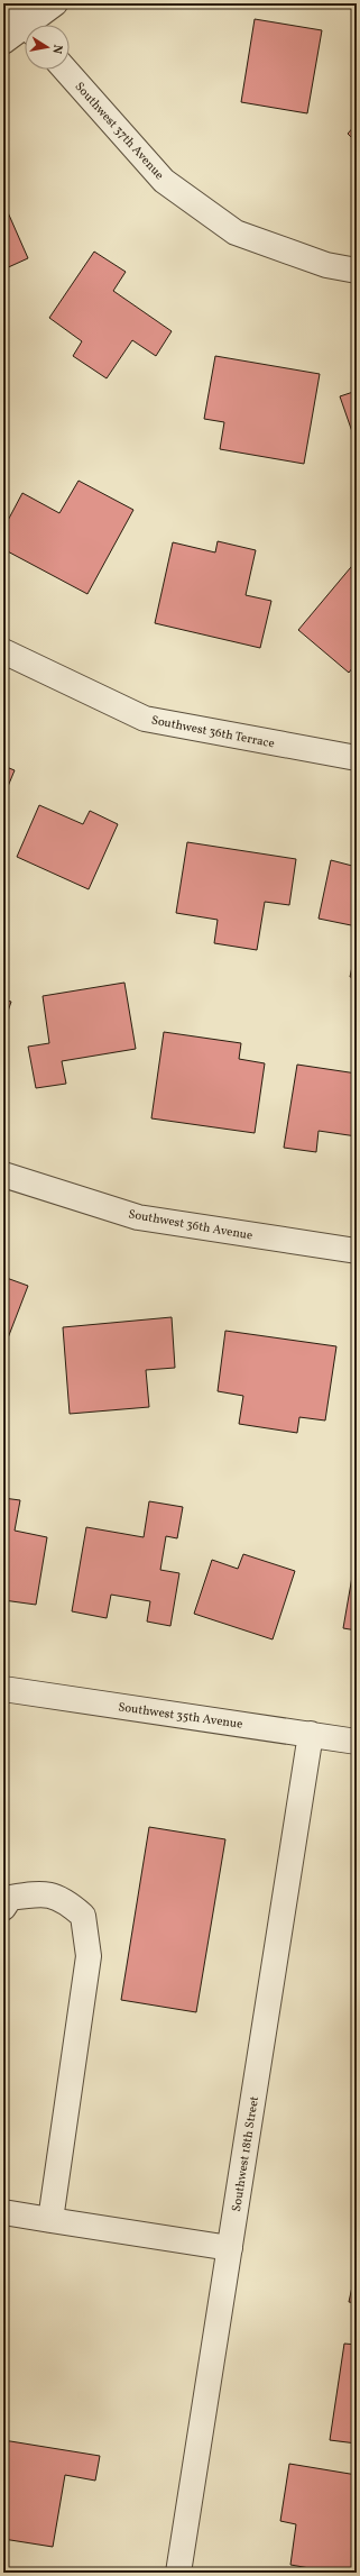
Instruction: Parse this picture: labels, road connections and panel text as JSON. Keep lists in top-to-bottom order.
{
  "streets": {
    "street": [
      "Southwest 37th Avenue",
      "Southwest 36th Terrace",
      "Southwest 36th Avenue",
      "Southwest 35th Avenue",
      "Southwest 18th Street"
    ]
  },
  "crossings": [
    ["Southwest 35th Avenue", "Southwest 18th Street"]
  ],
  "north": "right"
}
